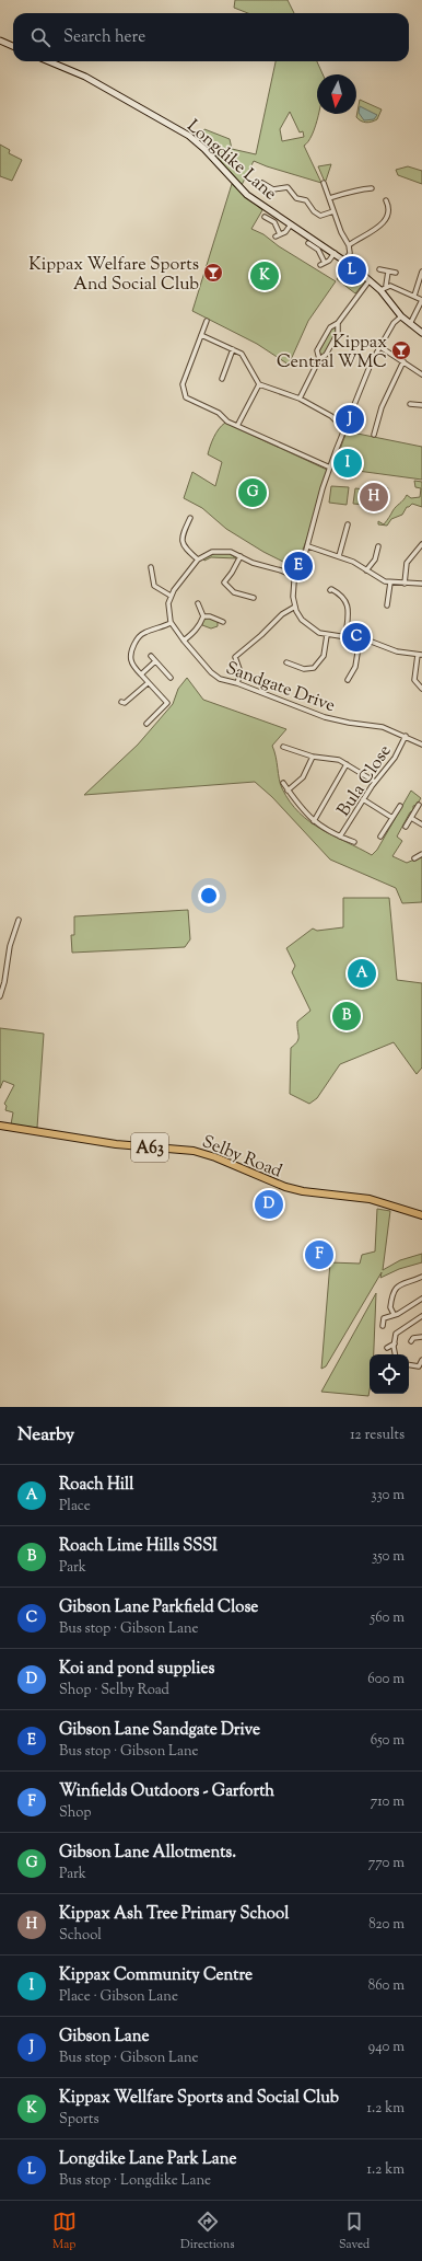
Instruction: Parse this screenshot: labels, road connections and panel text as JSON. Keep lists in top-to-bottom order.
{
  "streets": {
    "highway": ["A63", "Selby Road"],
    "main road": ["Longdike Lane"],
    "street": ["Sandgate Drive", "Bula Close"]
  },
  "crossings": [
    ["Sandgate Drive", "Bula Close"]
  ],
  "places": {
    "bar": ["Kippax Welfare Sports And Social Club", "Kippax Central WMC"]
  },
  "north": "bottom",
  "page": {
    "search": "Search here",
    "pins": [
      "L",
      "K",
      "J",
      "I",
      "G",
      "H",
      "E",
      "C",
      "A",
      "B",
      "D",
      "F"
    ],
    "heading": ["Nearby", "12 results"],
    "list": [
      {
        "mark": "A",
        "name": "Roach Hill",
        "note": "Place",
        "value": "330 m"
      },
      {
        "mark": "B",
        "name": "Roach Lime Hills SSSI",
        "note": "Park",
        "value": "350 m"
      },
      {
        "mark": "C",
        "name": "Gibson Lane Parkfield Close",
        "note": "Bus stop · Gibson Lane",
        "value": "560 m"
      },
      {
        "mark": "D",
        "name": "Koi and pond supplies",
        "note": "Shop · Selby Road",
        "value": "600 m"
      },
      {
        "mark": "E",
        "name": "Gibson Lane Sandgate Drive",
        "note": "Bus stop · Gibson Lane",
        "value": "650 m"
      },
      {
        "mark": "F",
        "name": "Winfields Outdoors - Garforth",
        "note": "Shop",
        "value": "710 m"
      },
      {
        "mark": "G",
        "name": "Gibson Lane Allotments.",
        "note": "Park",
        "value": "770 m"
      },
      {
        "mark": "H",
        "name": "Kippax Ash Tree Primary School",
        "note": "School",
        "value": "820 m"
      },
      {
        "mark": "I",
        "name": "Kippax Community Centre",
        "note": "Place · Gibson Lane",
        "value": "860 m"
      },
      {
        "mark": "J",
        "name": "Gibson Lane",
        "note": "Bus stop · Gibson Lane",
        "value": "940 m"
      },
      {
        "mark": "K",
        "name": "Kippax Wellfare Sports and Social Club",
        "note": "Sports",
        "value": "1.2 km"
      },
      {
        "mark": "L",
        "name": "Longdike Lane Park Lane",
        "note": "Bus stop · Longdike Lane",
        "value": "1.2 km"
      }
    ],
    "nav": ["Map", "Directions", "Saved"]
  }
}
